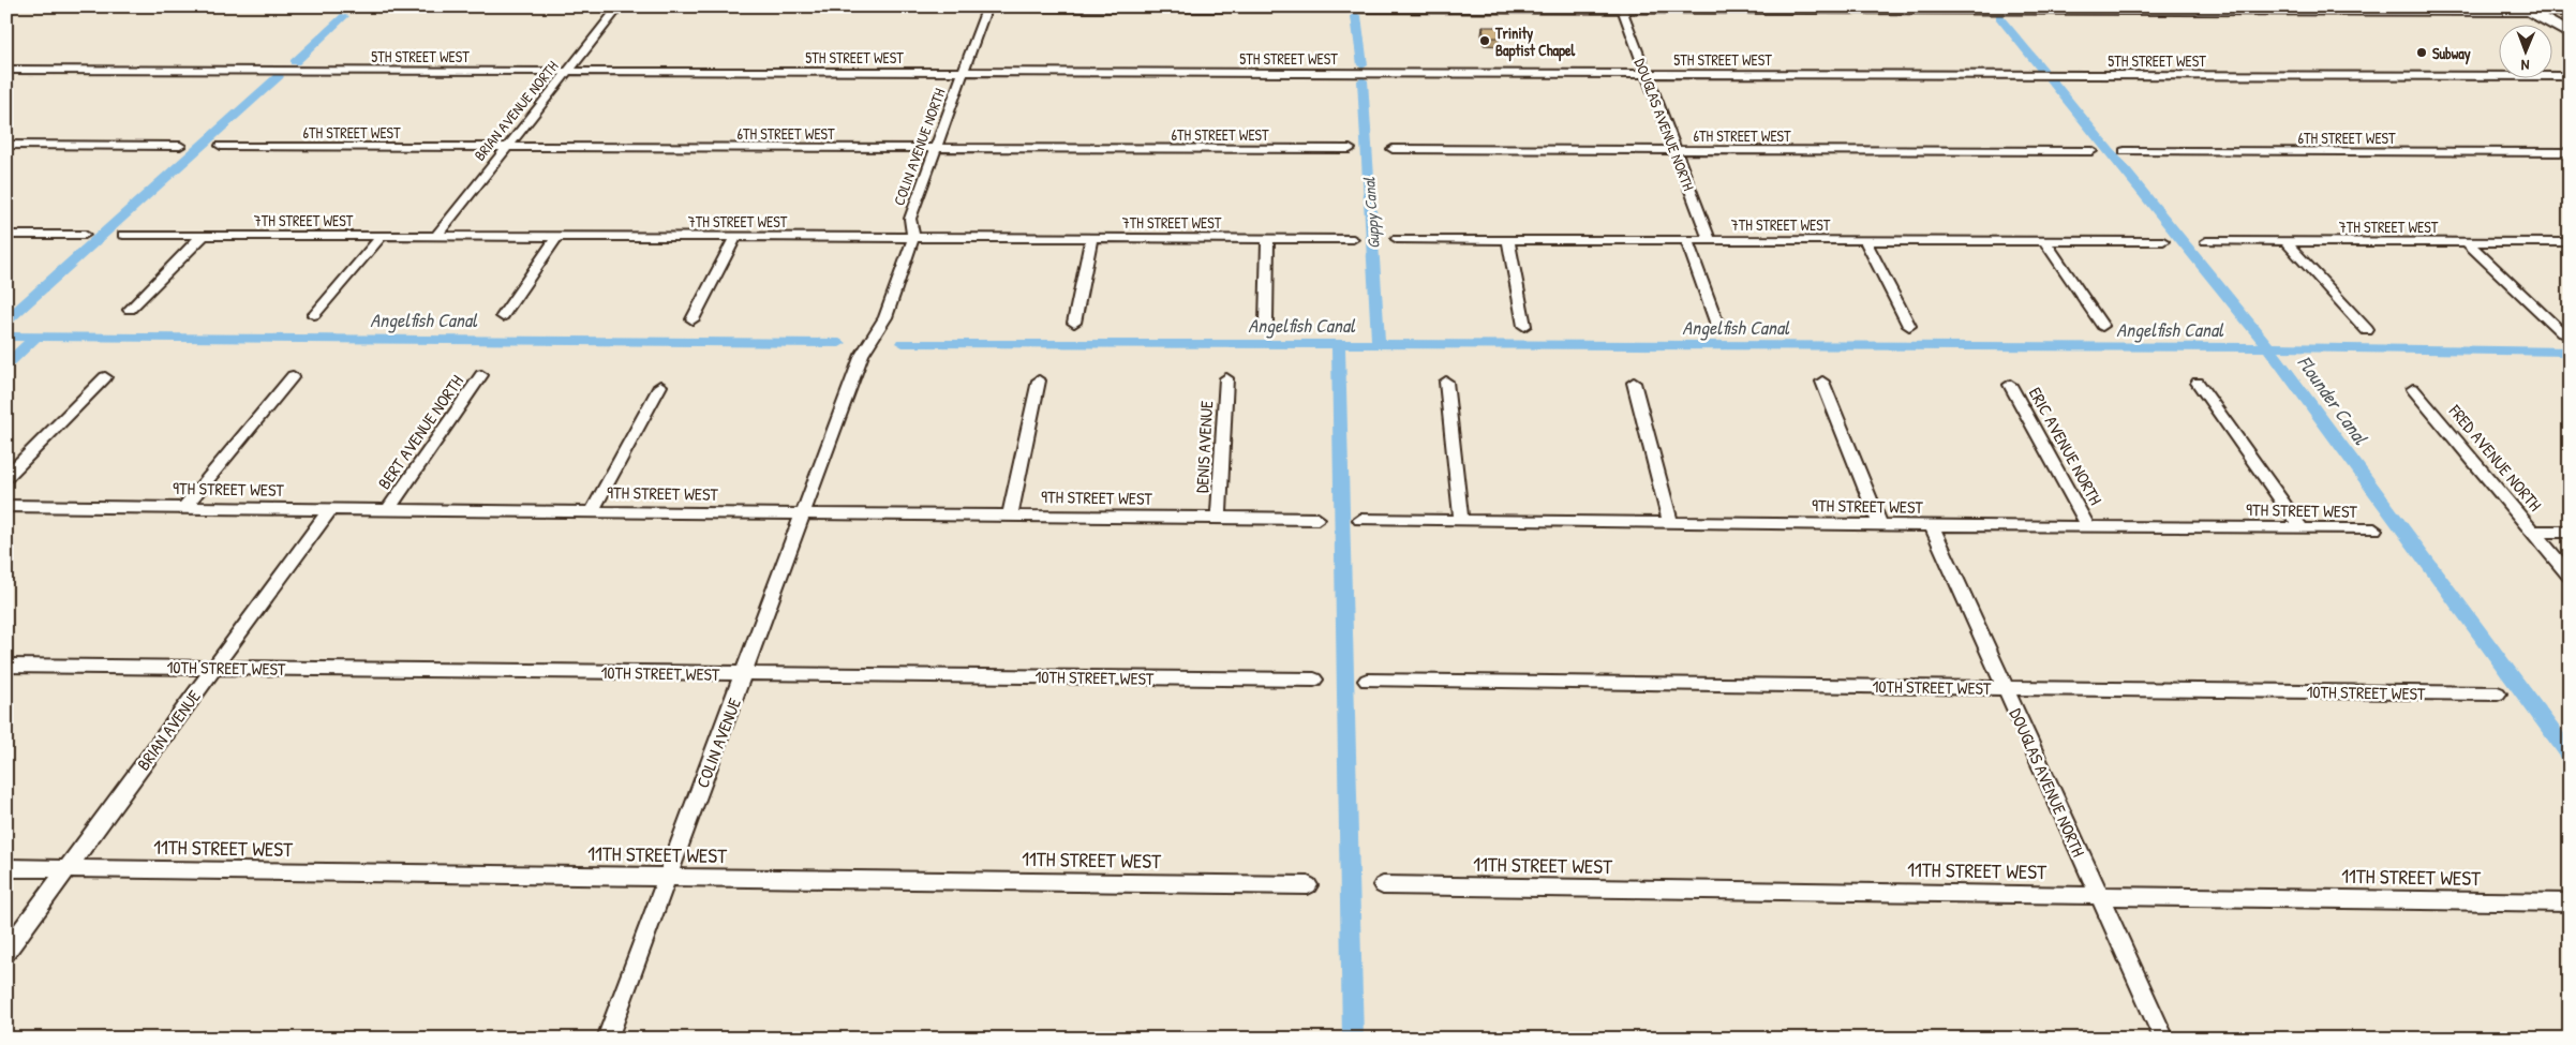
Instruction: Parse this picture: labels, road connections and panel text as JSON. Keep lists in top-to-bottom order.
{
  "streets": {
    "street": [
      "5TH STREET WEST",
      "BRIAN AVENUE NORTH",
      "DOUGLAS AVENUE NORTH",
      "6TH STREET WEST",
      "COLIN AVENUE NORTH",
      "7TH STREET WEST",
      "BERT AVENUE NORTH",
      "ERIC AVENUE NORTH",
      "DENIS AVENUE",
      "FRED AVENUE NORTH",
      "9TH STREET WEST",
      "10TH STREET WEST",
      "BRIAN AVENUE",
      "COLIN AVENUE",
      "11TH STREET WEST"
    ]
  },
  "crossings": [
    ["5TH STREET WEST", "BRIAN AVENUE NORTH"],
    ["5TH STREET WEST", "DOUGLAS AVENUE NORTH"],
    ["5TH STREET WEST", "COLIN AVENUE NORTH"],
    ["BRIAN AVENUE NORTH", "6TH STREET WEST"],
    ["BRIAN AVENUE NORTH", "7TH STREET WEST"],
    ["DOUGLAS AVENUE NORTH", "6TH STREET WEST"],
    ["DOUGLAS AVENUE NORTH", "7TH STREET WEST"],
    ["DOUGLAS AVENUE NORTH", "9TH STREET WEST"],
    ["DOUGLAS AVENUE NORTH", "10TH STREET WEST"],
    ["DOUGLAS AVENUE NORTH", "11TH STREET WEST"],
    ["6TH STREET WEST", "COLIN AVENUE NORTH"],
    ["COLIN AVENUE NORTH", "7TH STREET WEST"],
    ["COLIN AVENUE NORTH", "COLIN AVENUE"],
    ["BERT AVENUE NORTH", "9TH STREET WEST"],
    ["ERIC AVENUE NORTH", "9TH STREET WEST"],
    ["DENIS AVENUE", "9TH STREET WEST"],
    ["9TH STREET WEST", "BRIAN AVENUE"],
    ["9TH STREET WEST", "COLIN AVENUE"],
    ["10TH STREET WEST", "BRIAN AVENUE"],
    ["10TH STREET WEST", "COLIN AVENUE"],
    ["BRIAN AVENUE", "11TH STREET WEST"],
    ["COLIN AVENUE", "11TH STREET WEST"]
  ],
  "water": ["Guppy Canal", "Angelfish Canal", "Flounder Canal"],
  "places": ["Trinity Baptist Chapel", "Subway"],
  "north": "bottom"
}
